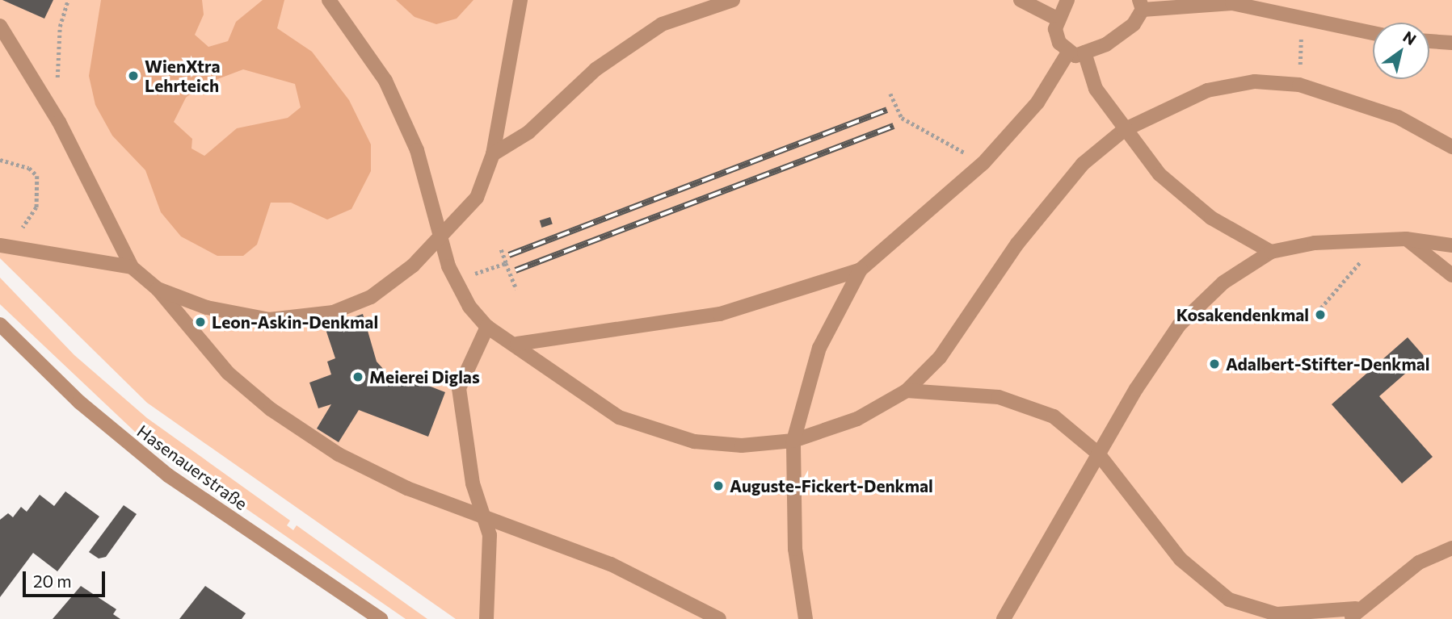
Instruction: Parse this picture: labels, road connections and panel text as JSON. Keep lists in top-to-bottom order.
{
  "streets": {
    "street": ["Hasenauerstraße"]
  },
  "places": [
    "WienXtra Lehrteich",
    "Kosakendenkmal",
    "Leon-Askin-Denkmal",
    "Adalbert-Stifter-Denkmal",
    "Meierei Diglas",
    "Auguste-Fickert-Denkmal"
  ],
  "scale_bar": "20 m",
  "north": "top right"
}
